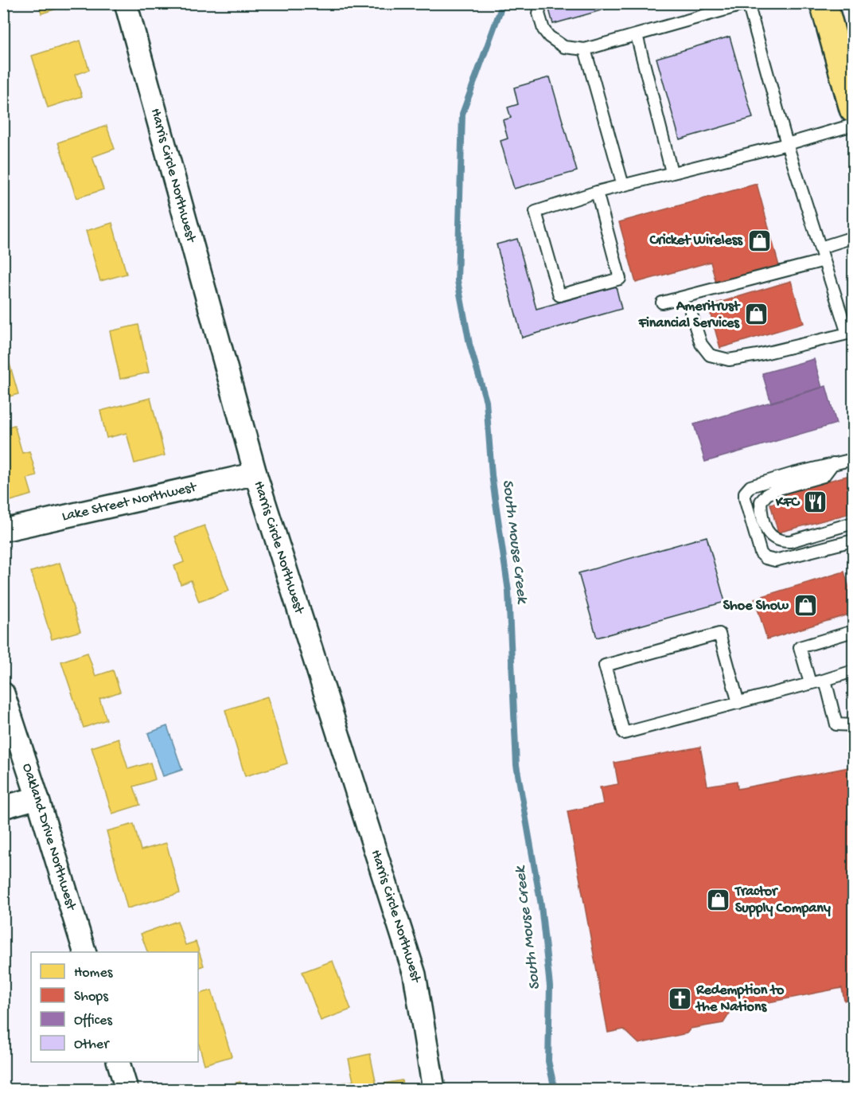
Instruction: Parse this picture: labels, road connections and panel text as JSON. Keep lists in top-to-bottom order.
{
  "streets": {
    "street": ["Harris Circle Northwest", "Lake Street Northwest", "Oakland Drive Northwest"]
  },
  "crossings": [
    ["Harris Circle Northwest", "Lake Street Northwest"]
  ],
  "water": ["South Mouse Creek"],
  "places": {
    "shop": [
      "Cricket Wireless",
      "Ameritrust Financial Services",
      "Shoe Show",
      "Tractor Supply Company"
    ],
    "restaurant": ["KFC"],
    "church": ["Redemption to the Nations"]
  },
  "legend": [
    "Homes",
    "Shops",
    "Offices",
    "Other"
  ]
}
